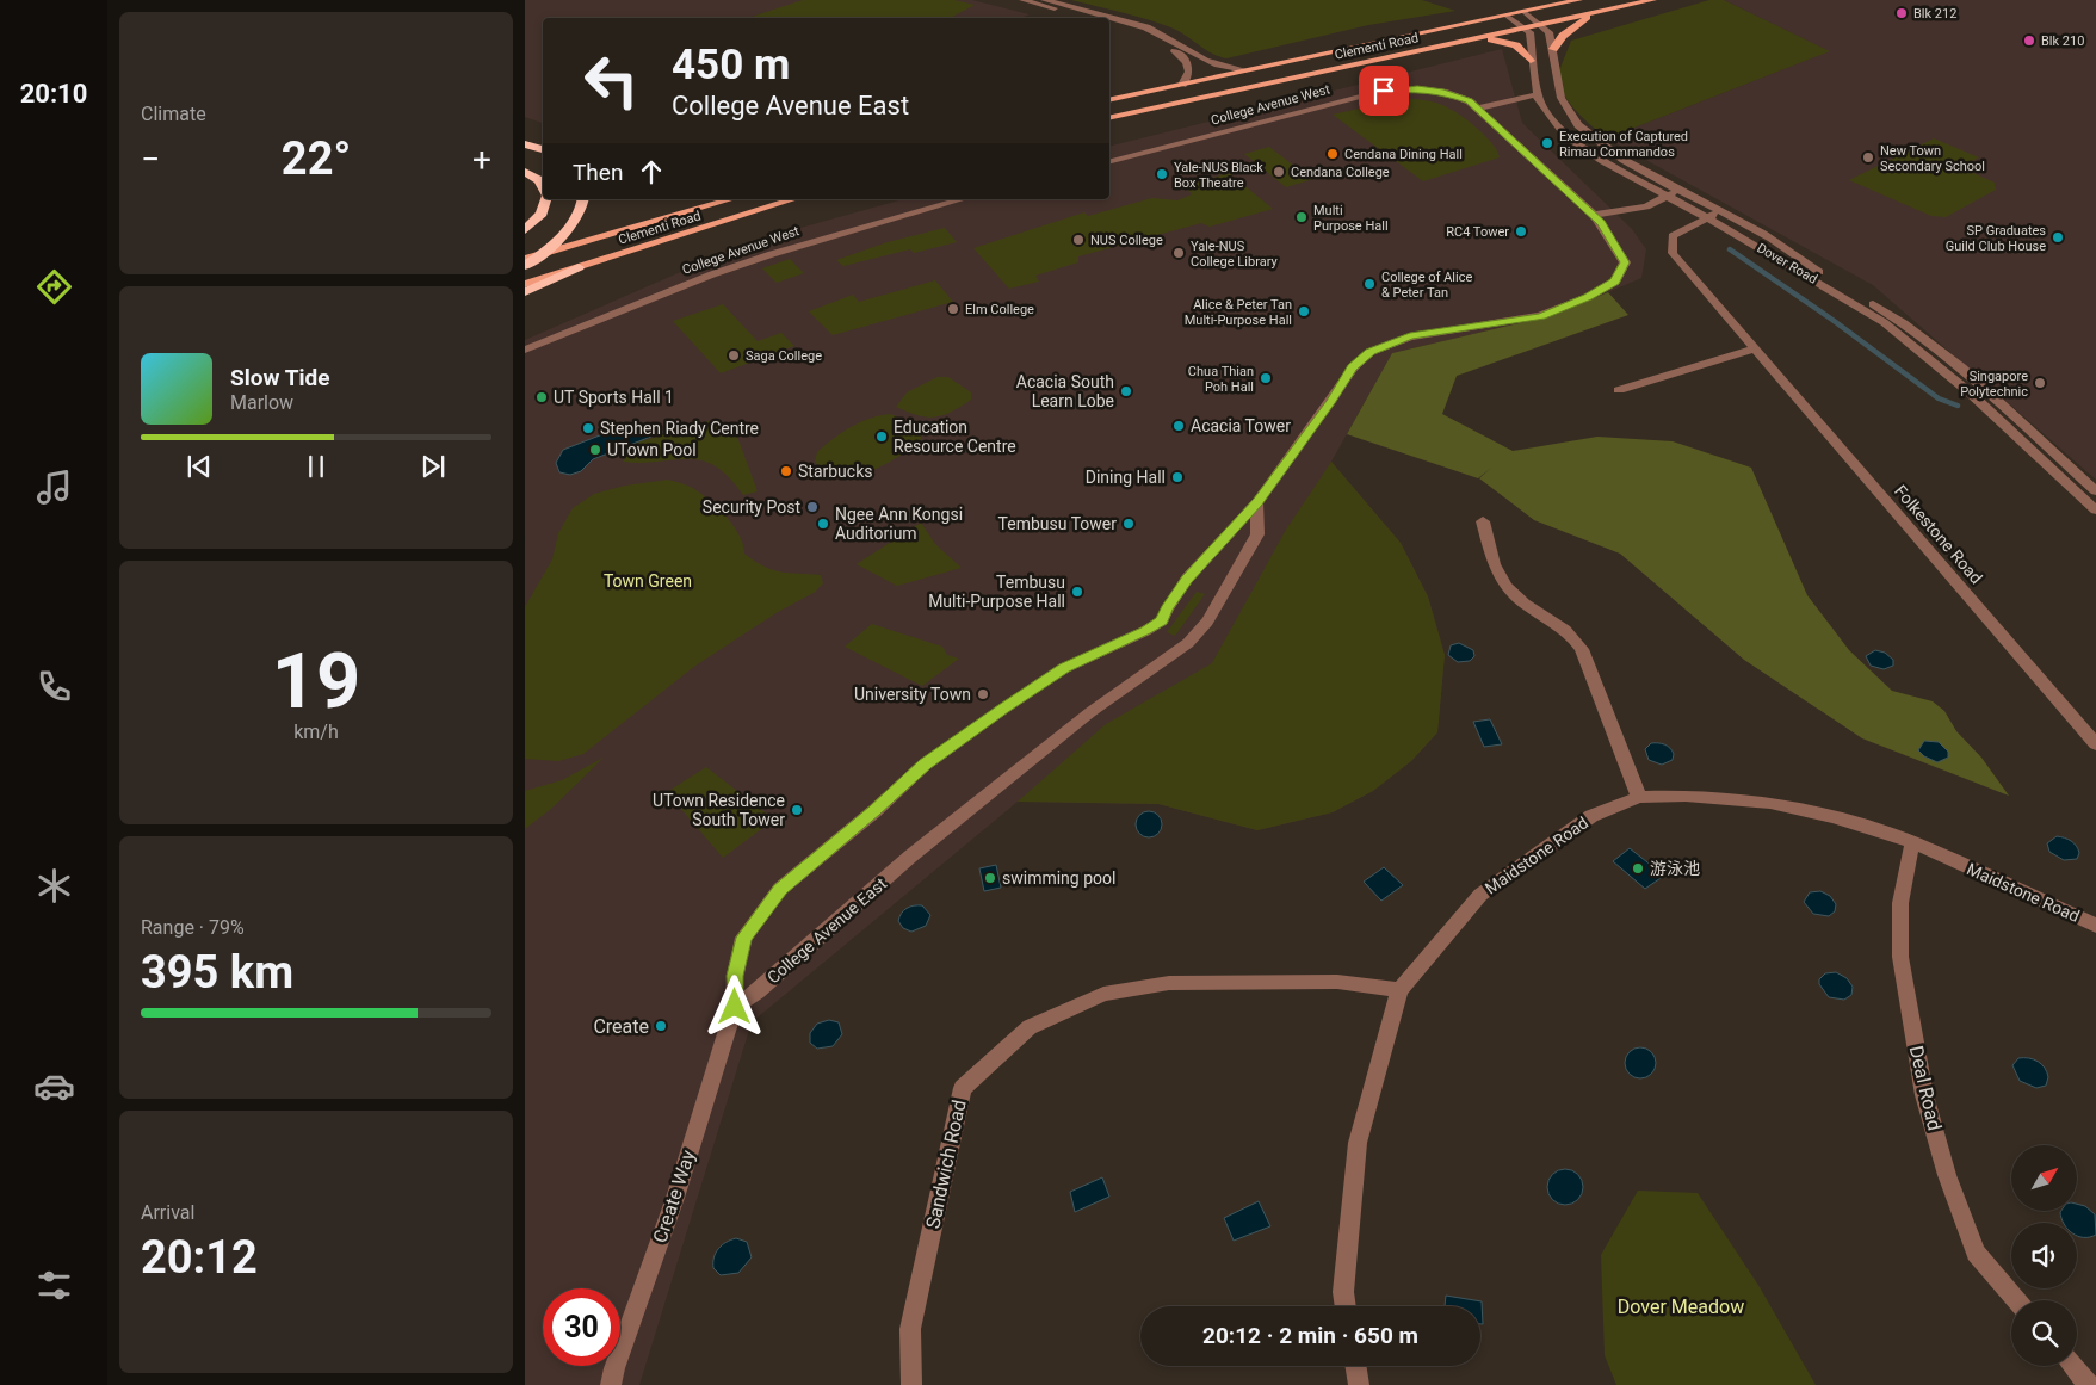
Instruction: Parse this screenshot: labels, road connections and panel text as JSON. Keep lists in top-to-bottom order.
{
  "streets": {
    "main road": ["Clementi Road"],
    "street": [
      "College Avenue West",
      "Dover Road",
      "Folkestone Road",
      "Maidstone Road",
      "College Avenue East",
      "Deal Road",
      "Sandwich Road",
      "Create Way"
    ]
  },
  "crossings": [
    ["Clementi Road", "Dover Road"],
    ["Dover Road", "Folkestone Road"],
    ["Maidstone Road", "Deal Road"],
    ["Maidstone Road", "Sandwich Road"],
    ["College Avenue East", "Create Way"]
  ],
  "parks": ["Town Green", "Dover Meadow"],
  "places": [
    "Blk 212",
    "Blk 210",
    "Execution of Captured Rimau Commandos",
    "Cendana Dining Hall",
    "New Town Secondary School",
    "Cendana College",
    "Yale-NUS Black Box Theatre",
    "Multi Purpose Hall",
    "RC4 Tower",
    "SP Graduates Guild Club House",
    "NUS College",
    "Yale-NUS College Library",
    "College of Alice & Peter Tan",
    "Elm College",
    "Alice & Peter Tan Multi-Purpose Hall",
    "Saga College",
    "Chua Thian Poh Hall",
    "Singapore Polytechnic",
    "Acacia South Learn Lobe",
    "UT Sports Hall 1",
    "Acacia Tower",
    "Stephen Riady Centre",
    "Education Resource Centre",
    "UTown Pool",
    "Starbucks",
    "Dining Hall",
    "Security Post",
    "Ngee Ann Kongsi Auditorium",
    "Tembusu Tower",
    "Tembusu Multi-Purpose Hall",
    "University Town",
    "UTown Residence South Tower",
    "游泳池",
    "swimming pool",
    "Create"
  ],
  "north": "top right",
  "page": {
    "tabs": "20:10",
    "tile": [
      "Climate",
      ["19", "km/h"],
      ["Range · 79%", "395 km"],
      ["Arrival", "20:12"]
    ],
    "turn": ["450 m", "College Avenue East"],
    "heat": ["−", "22°", "+"],
    "then": "Then",
    "song": ["Slow Tide", "Marlow"],
    "limit": "30",
    "trip": "20:12 · 2 min · 650 m"
  }
}
